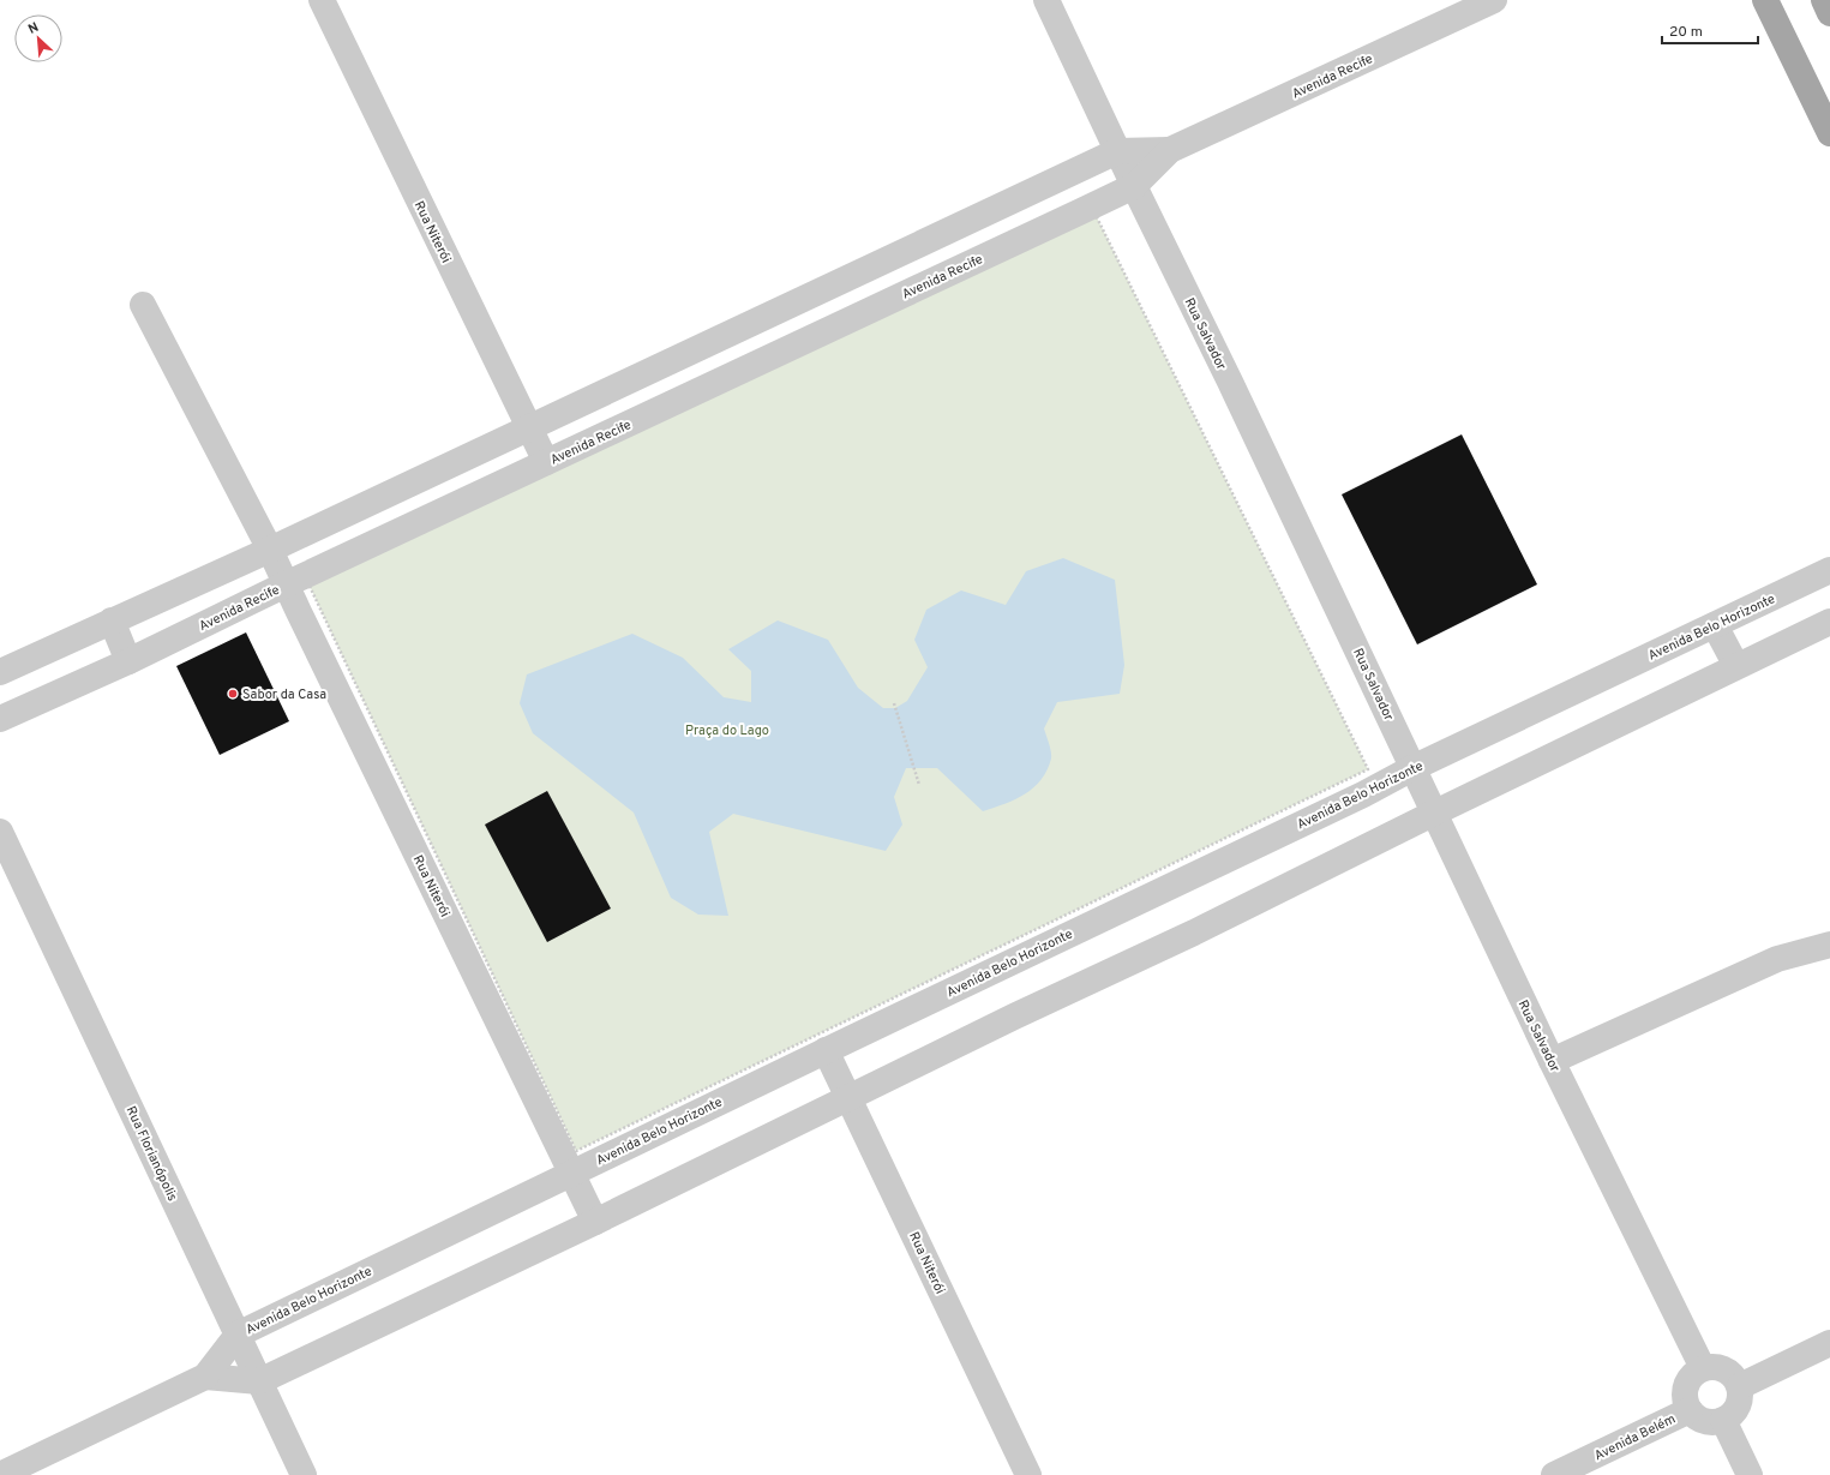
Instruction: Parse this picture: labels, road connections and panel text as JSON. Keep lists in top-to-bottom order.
{
  "streets": {
    "street": [
      "Avenida Recife",
      "Rua Niterói",
      "Rua Salvador",
      "Avenida Belo Horizonte",
      "Rua Florianópolis",
      "Avenida Belém"
    ]
  },
  "crossings": [
    ["Avenida Recife", "Rua Niterói"],
    ["Avenida Recife", "Rua Salvador"],
    ["Rua Niterói", "Avenida Belo Horizonte"],
    ["Rua Salvador", "Avenida Belo Horizonte"],
    ["Rua Salvador", "Avenida Belém"],
    ["Avenida Belo Horizonte", "Rua Florianópolis"]
  ],
  "parks": ["Praça do Lago"],
  "places": ["Sabor da Casa"],
  "scale_bar": "20 m",
  "north": "top left"
}
